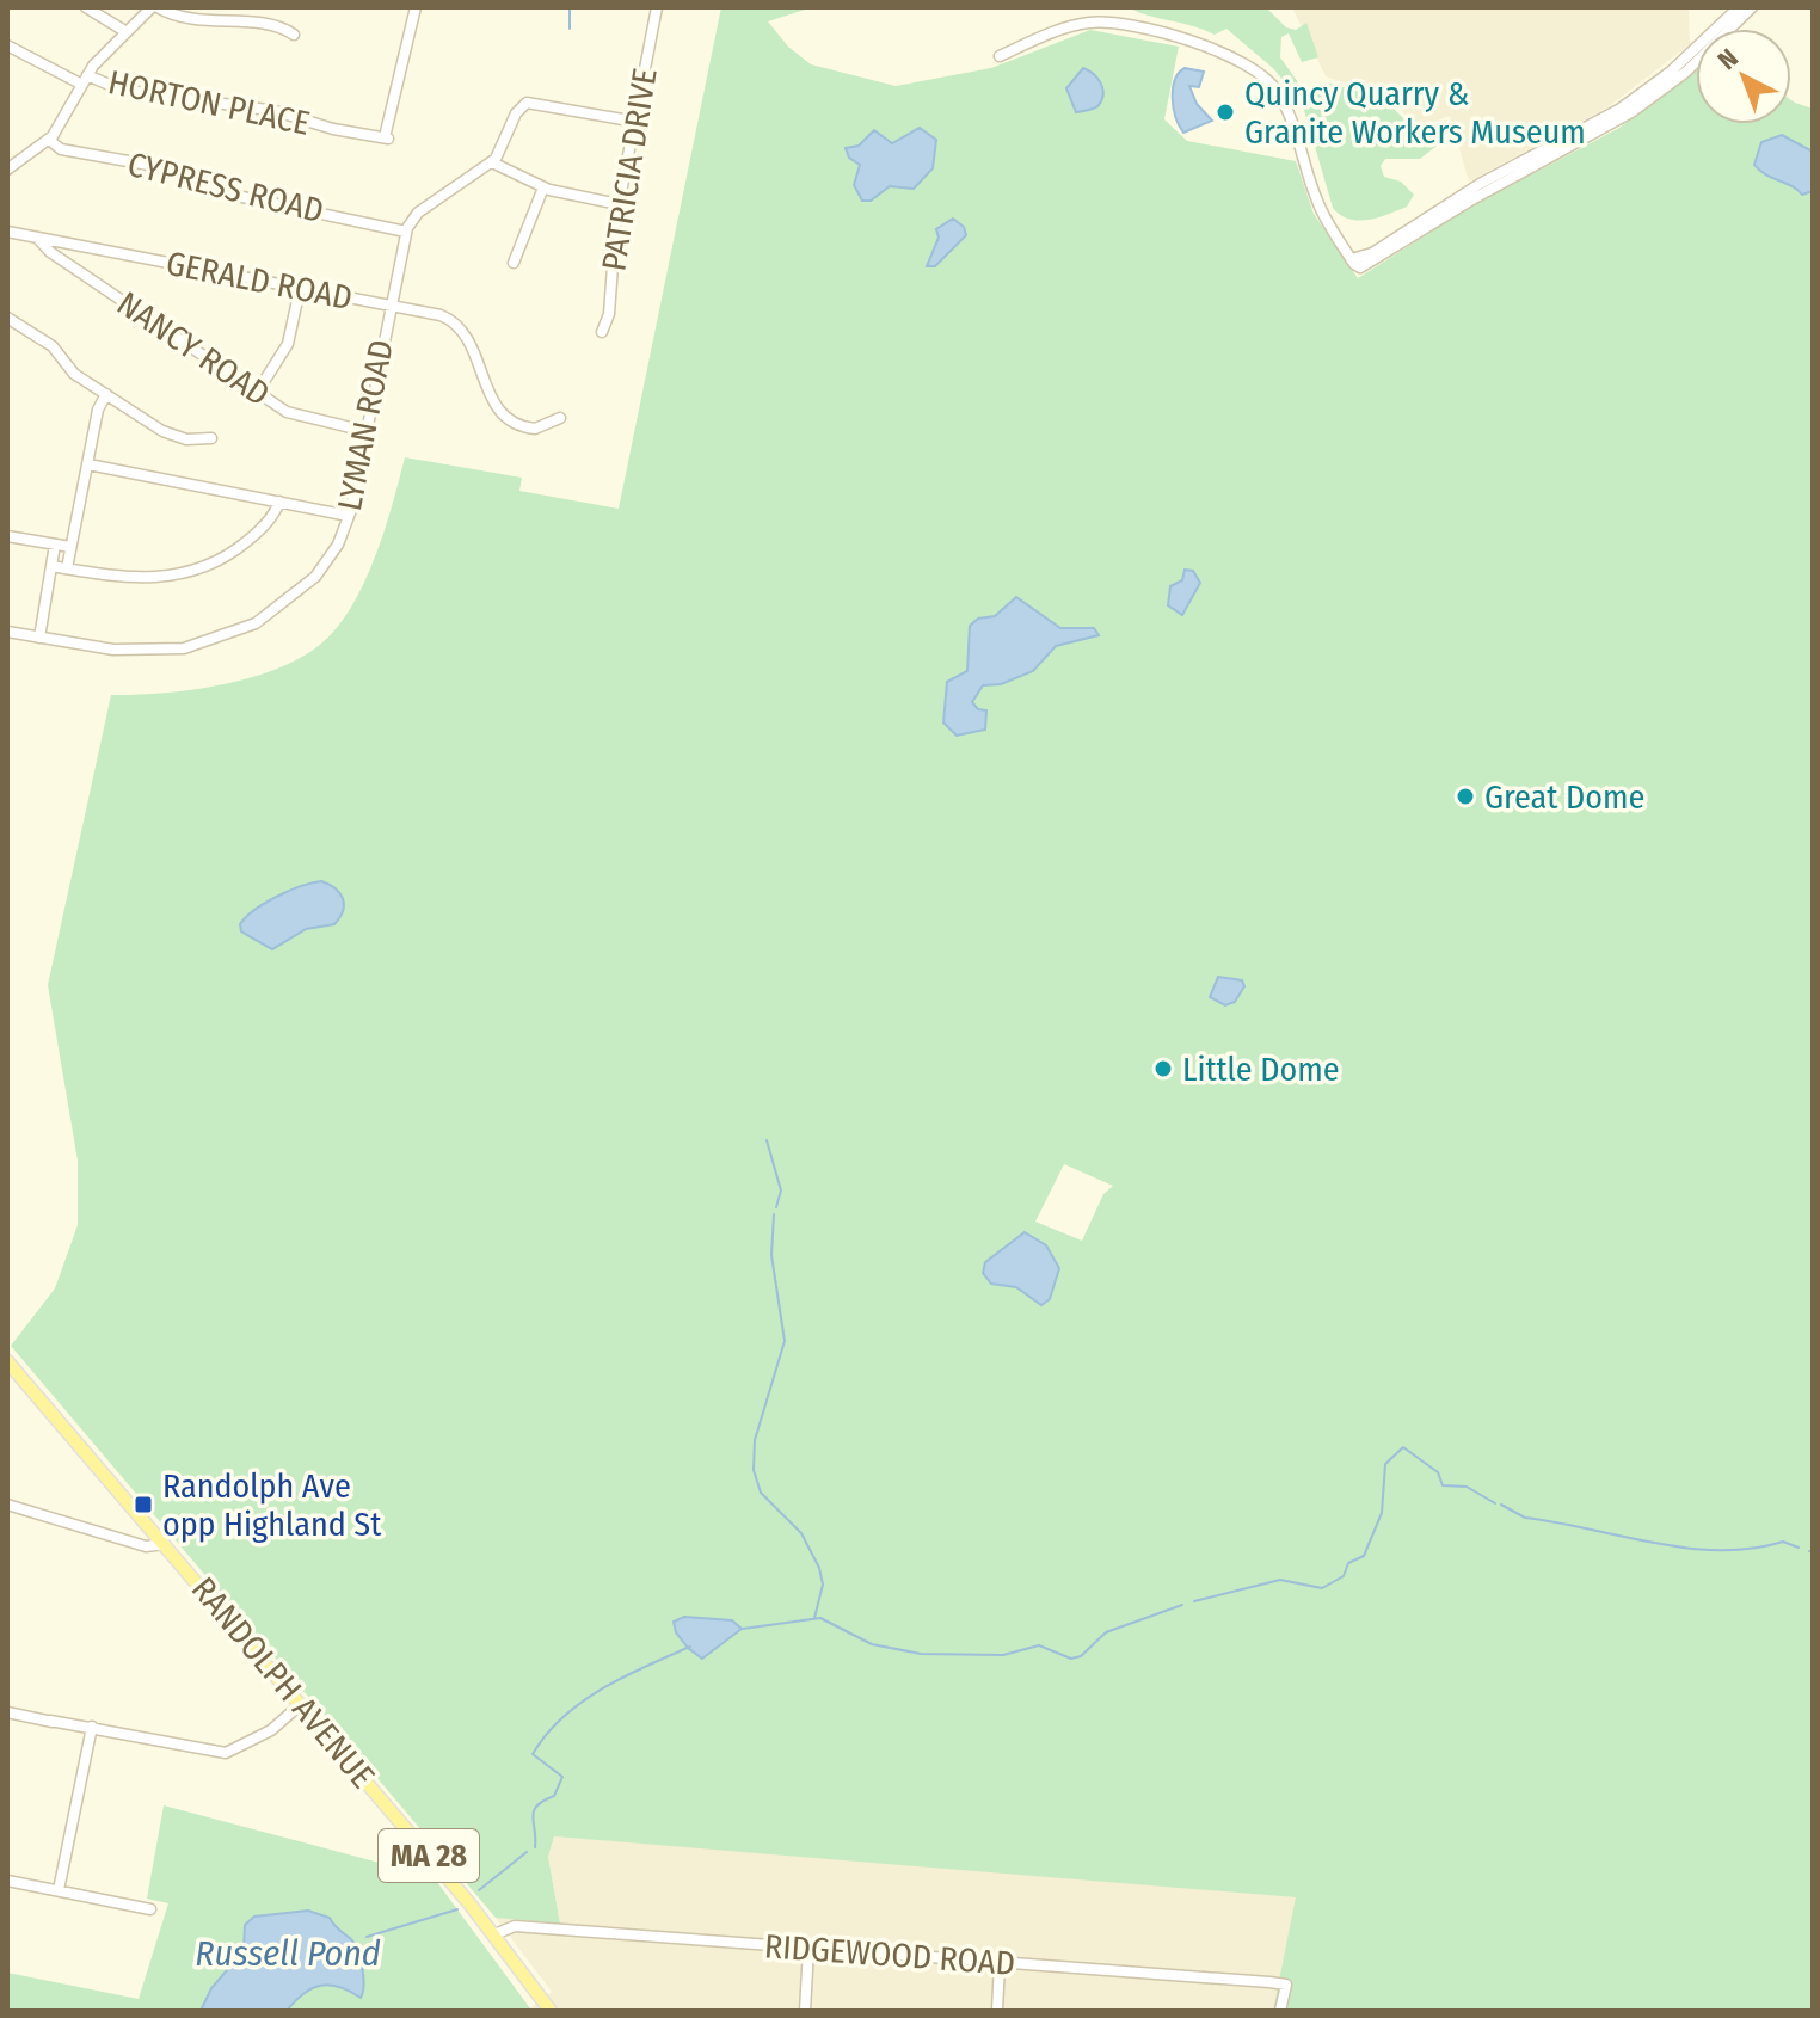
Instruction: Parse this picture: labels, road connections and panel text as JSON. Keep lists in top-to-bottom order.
{
  "streets": {
    "main road": ["RANDOLPH AVENUE", "MA 28"],
    "street": [
      "HORTON PLACE",
      "PATRICIA DRIVE",
      "CYPRESS ROAD",
      "GERALD ROAD",
      "NANCY ROAD",
      "LYMAN ROAD",
      "RIDGEWOOD ROAD"
    ]
  },
  "crossings": [
    ["CYPRESS ROAD", "LYMAN ROAD"],
    ["GERALD ROAD", "NANCY ROAD"],
    ["GERALD ROAD", "LYMAN ROAD"],
    ["NANCY ROAD", "LYMAN ROAD"],
    ["RANDOLPH AVENUE", "RIDGEWOOD ROAD"]
  ],
  "water": ["Russell Pond"],
  "places": {
    "other": ["Quincy Quarry & Granite Workers Museum", "Great Dome", "Little Dome"],
    "transit": ["Randolph Ave opp Highland St"]
  },
  "north": "top left"
}
